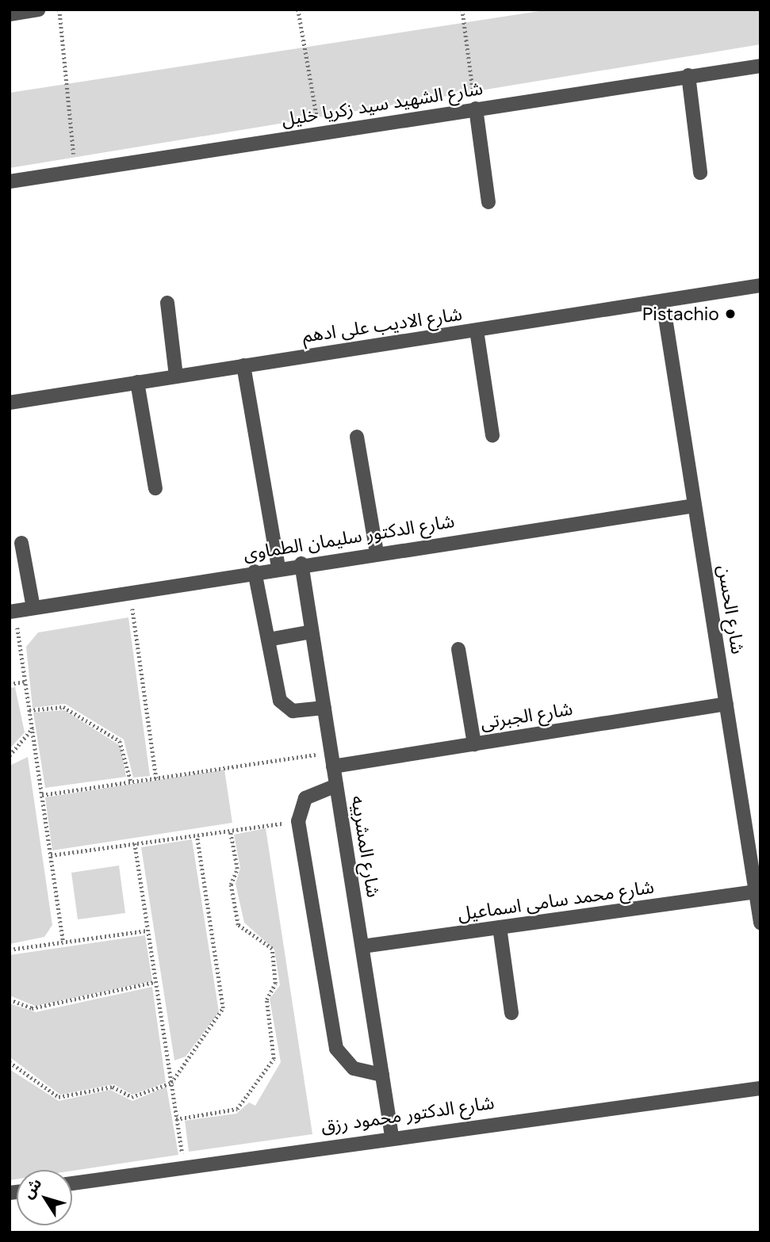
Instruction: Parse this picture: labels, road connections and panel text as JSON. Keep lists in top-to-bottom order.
{
  "streets": {
    "street": [
      "شارع الشهيد سيد زكريا خليل",
      "شارع الاديب على ادهم",
      "شارع الدكتور سليمان الطماوى",
      "شارع الحسن",
      "شارع الجبرتى",
      "شارع المشربيه",
      "شارع محمد سامى اسماعيل",
      "شارع الدكتور محمود رزق"
    ]
  },
  "crossings": [
    ["شارع الاديب على ادهم", "شارع الحسن"],
    ["شارع الدكتور سليمان الطماوى", "شارع الحسن"],
    ["شارع الدكتور سليمان الطماوى", "شارع المشربيه"],
    ["شارع الحسن", "شارع الجبرتى"],
    ["شارع الحسن", "شارع محمد سامى اسماعيل"],
    ["شارع الجبرتى", "شارع المشربيه"],
    ["شارع المشربيه", "شارع محمد سامى اسماعيل"],
    ["شارع المشربيه", "شارع الدكتور محمود رزق"]
  ],
  "places": ["Pistachio"],
  "north": "top left"
}
